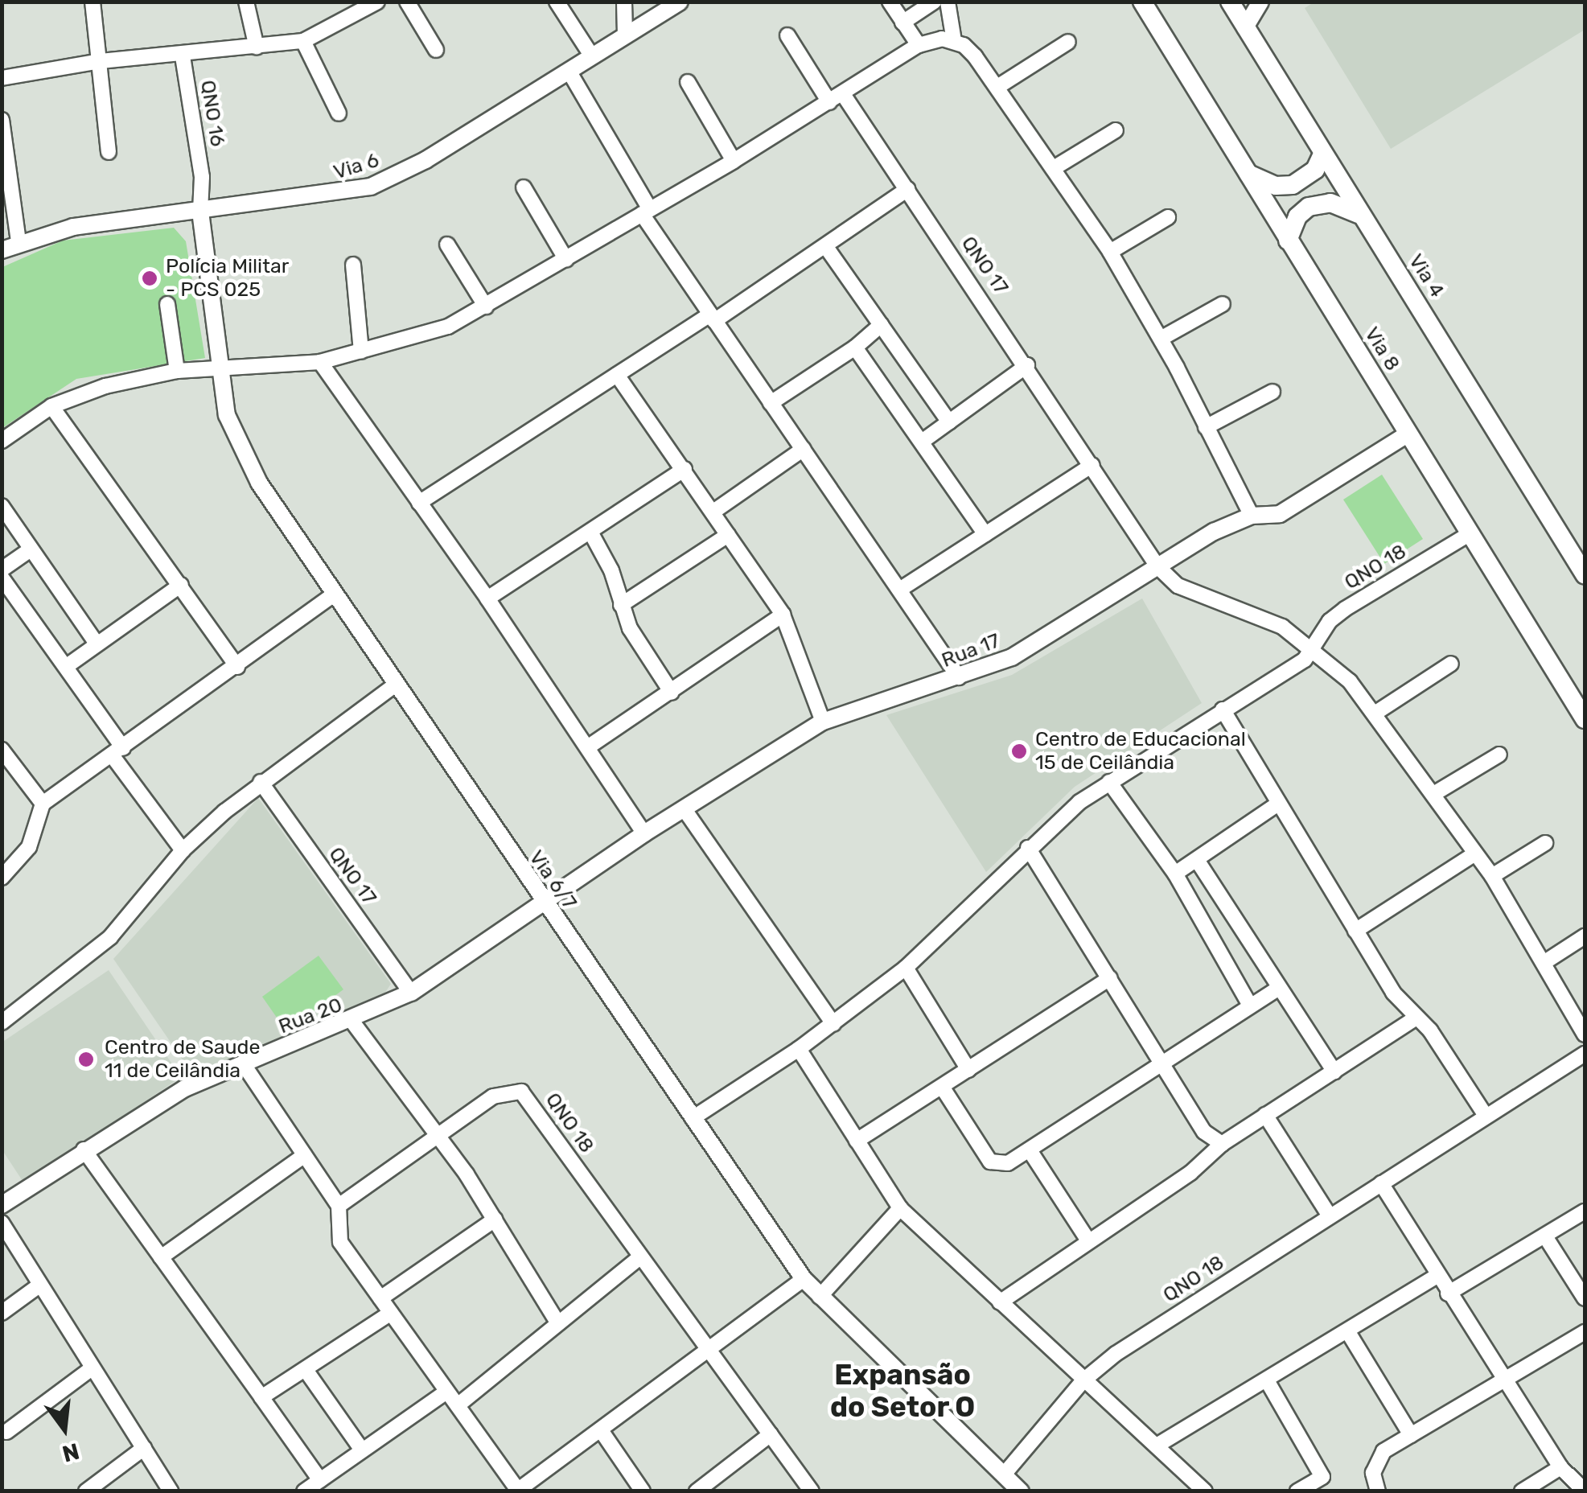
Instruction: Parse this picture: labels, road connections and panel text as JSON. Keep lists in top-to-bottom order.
{
  "streets": {
    "main road": ["Via 4", "Via 8"],
    "street": [
      "QNO 16",
      "Via 6",
      "QNO 17",
      "QNO 18",
      "Rua 17",
      "Via 6/7",
      "Rua 20"
    ]
  },
  "crossings": [
    ["QNO 16", "Via 6"],
    ["QNO 16", "Via 6/7"],
    ["Via 6", "Via 6/7"],
    ["QNO 17", "Rua 17"],
    ["QNO 17", "Rua 20"],
    ["Via 8", "QNO 18"],
    ["Via 8", "Rua 17"],
    ["QNO 18", "Via 6/7"],
    ["Rua 17", "Via 6/7"],
    ["Rua 17", "Rua 20"],
    ["Via 6/7", "Rua 20"]
  ],
  "districts": ["Expansão do Setor O"],
  "places": ["Polícia Militar - PCS 025", "Centro de Educacional 15 de Ceilândia", "Centro de Saude 11 de Ceilândia"],
  "north": "bottom"
}
